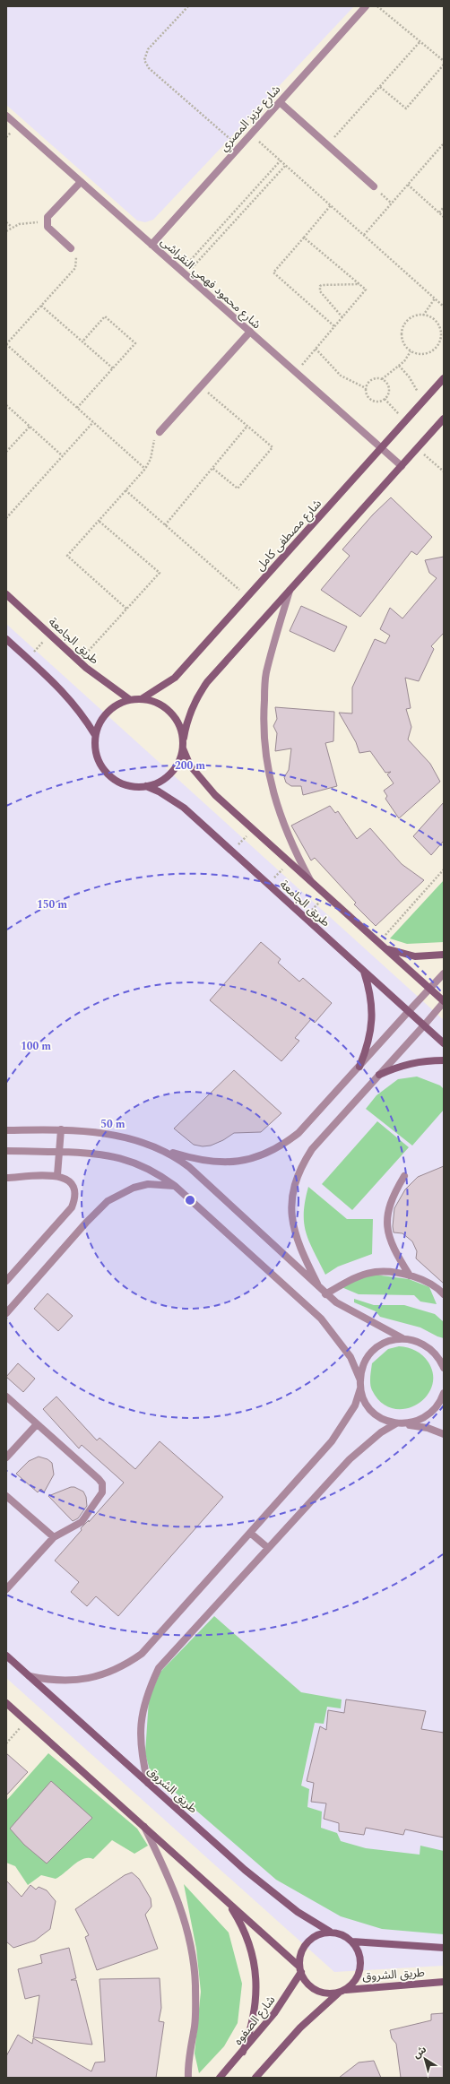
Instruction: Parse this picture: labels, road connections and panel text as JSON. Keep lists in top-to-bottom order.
{
  "streets": {
    "street": [
      "شارع عزيز المصري",
      "شارع محمود فهمي النقراشى",
      "شارع مصطفى كامل",
      "طريق الجامعة",
      "طريق الشروق",
      "شارع الصفوه"
    ]
  },
  "crossings": [
    ["شارع عزيز المصري", "شارع محمود فهمي النقراشى"],
    ["شارع محمود فهمي النقراشى", "شارع مصطفى كامل"],
    ["شارع مصطفى كامل", "طريق الجامعة"],
    ["طريق الشروق", "شارع الصفوه"]
  ],
  "north": "top left",
  "rings": [
    "200 m",
    "150 m",
    "100 m",
    "50 m"
  ]
}
